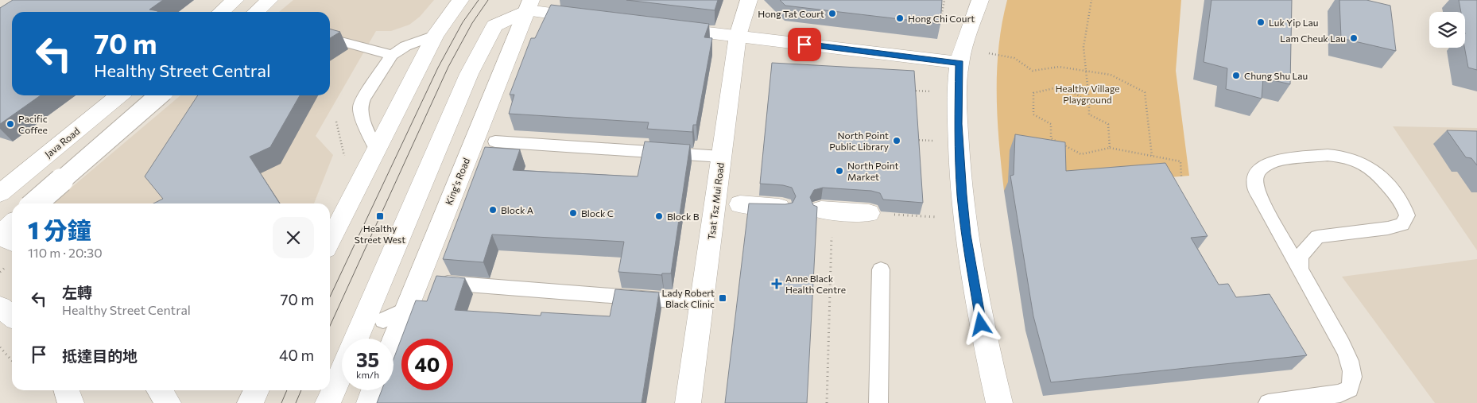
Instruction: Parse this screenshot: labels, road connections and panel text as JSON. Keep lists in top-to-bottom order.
{
  "streets": {
    "main road": ["Java Road", "King's Road", "Tsat Tsz Mui Road"]
  },
  "parks": ["Healthy Village Playground"],
  "places": {
    "other": [
      "Hong Tat Court",
      "Hong Chi Court",
      "Luk Yip Lau",
      "Lam Cheuk Lau",
      "Chung Shu Lau",
      "Pacific Coffee",
      "North Point Public Library",
      "North Point Market",
      "Block A",
      "Block C",
      "Block B"
    ],
    "transit": ["Healthy Street West", "Lady Robert Black Clinic"],
    "health": ["Anne Black Health Centre"]
  },
  "page": {
    "turn": ["70 m", "Healthy Street Central"],
    "heading": ["1 分鐘", "110 m · 20:30"],
    "list": [
      {
        "name": "左轉",
        "note": "Healthy Street Central",
        "value": "70 m"
      },
      {
        "name": "抵達目的地",
        "value": "40 m"
      }
    ],
    "speed": "35 km/h",
    "limit": "40"
  }
}
